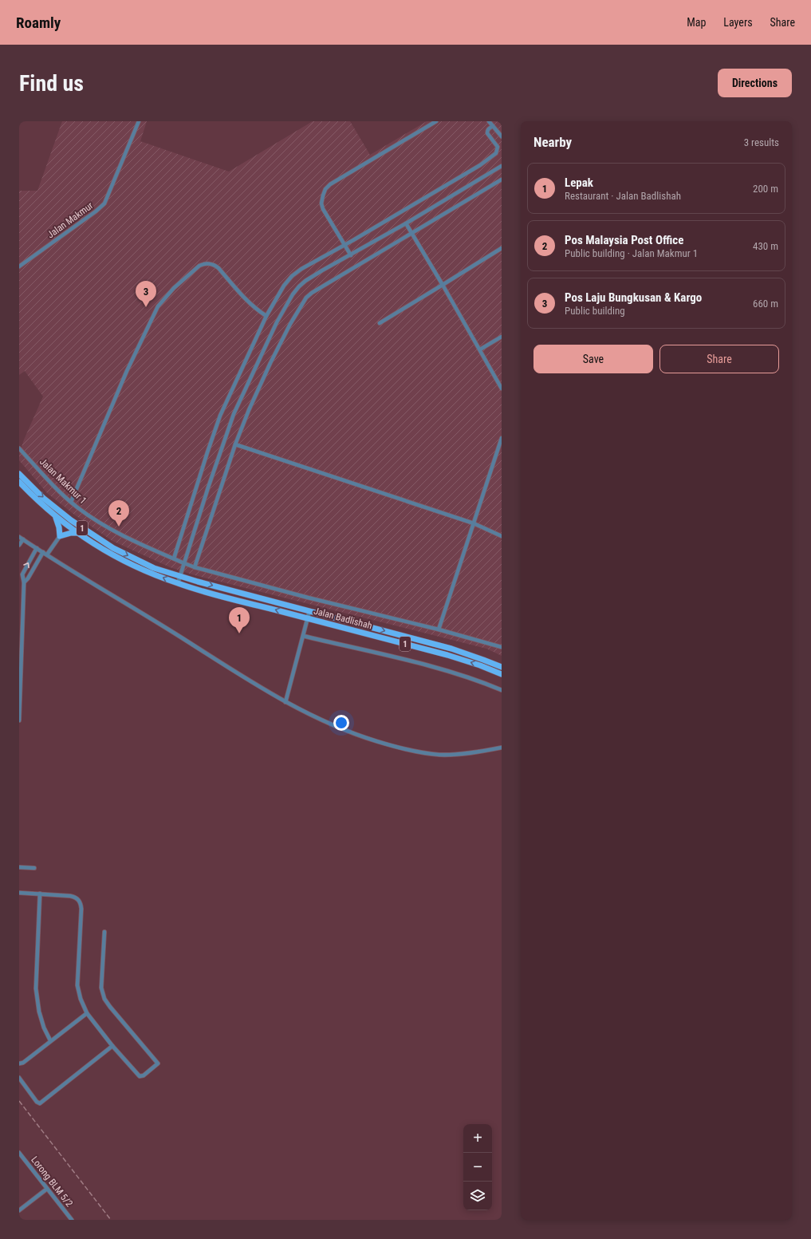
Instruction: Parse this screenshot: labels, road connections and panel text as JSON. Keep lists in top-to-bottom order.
{
  "streets": {
    "main road": ["1", "Jalan Badlishah"],
    "street": ["Jalan Makmur", "Jalan Makmur 1", "Lorong BLM 5/2"]
  },
  "crossings": [
    ["1", "Jalan Badlishah"]
  ],
  "page": {
    "header": "Roamly",
    "nav": ["Map", "Layers", "Share"],
    "buttons": [
      "Directions",
      ["Save", "Share"]
    ],
    "title": "Find us",
    "heading": ["Nearby", "3 results"],
    "list": [
      {
        "mark": "1",
        "name": "Lepak",
        "note": "Restaurant · Jalan Badlishah",
        "value": "200 m"
      },
      {
        "mark": "2",
        "name": "Pos Malaysia Post Office",
        "note": "Public building · Jalan Makmur 1",
        "value": "430 m"
      },
      {
        "mark": "3",
        "name": "Pos Laju Bungkusan & Kargo",
        "note": "Public building",
        "value": "660 m"
      }
    ],
    "pins": ["3", "2", "1"],
    "map_buttons": ["+", "−"]
  }
}
